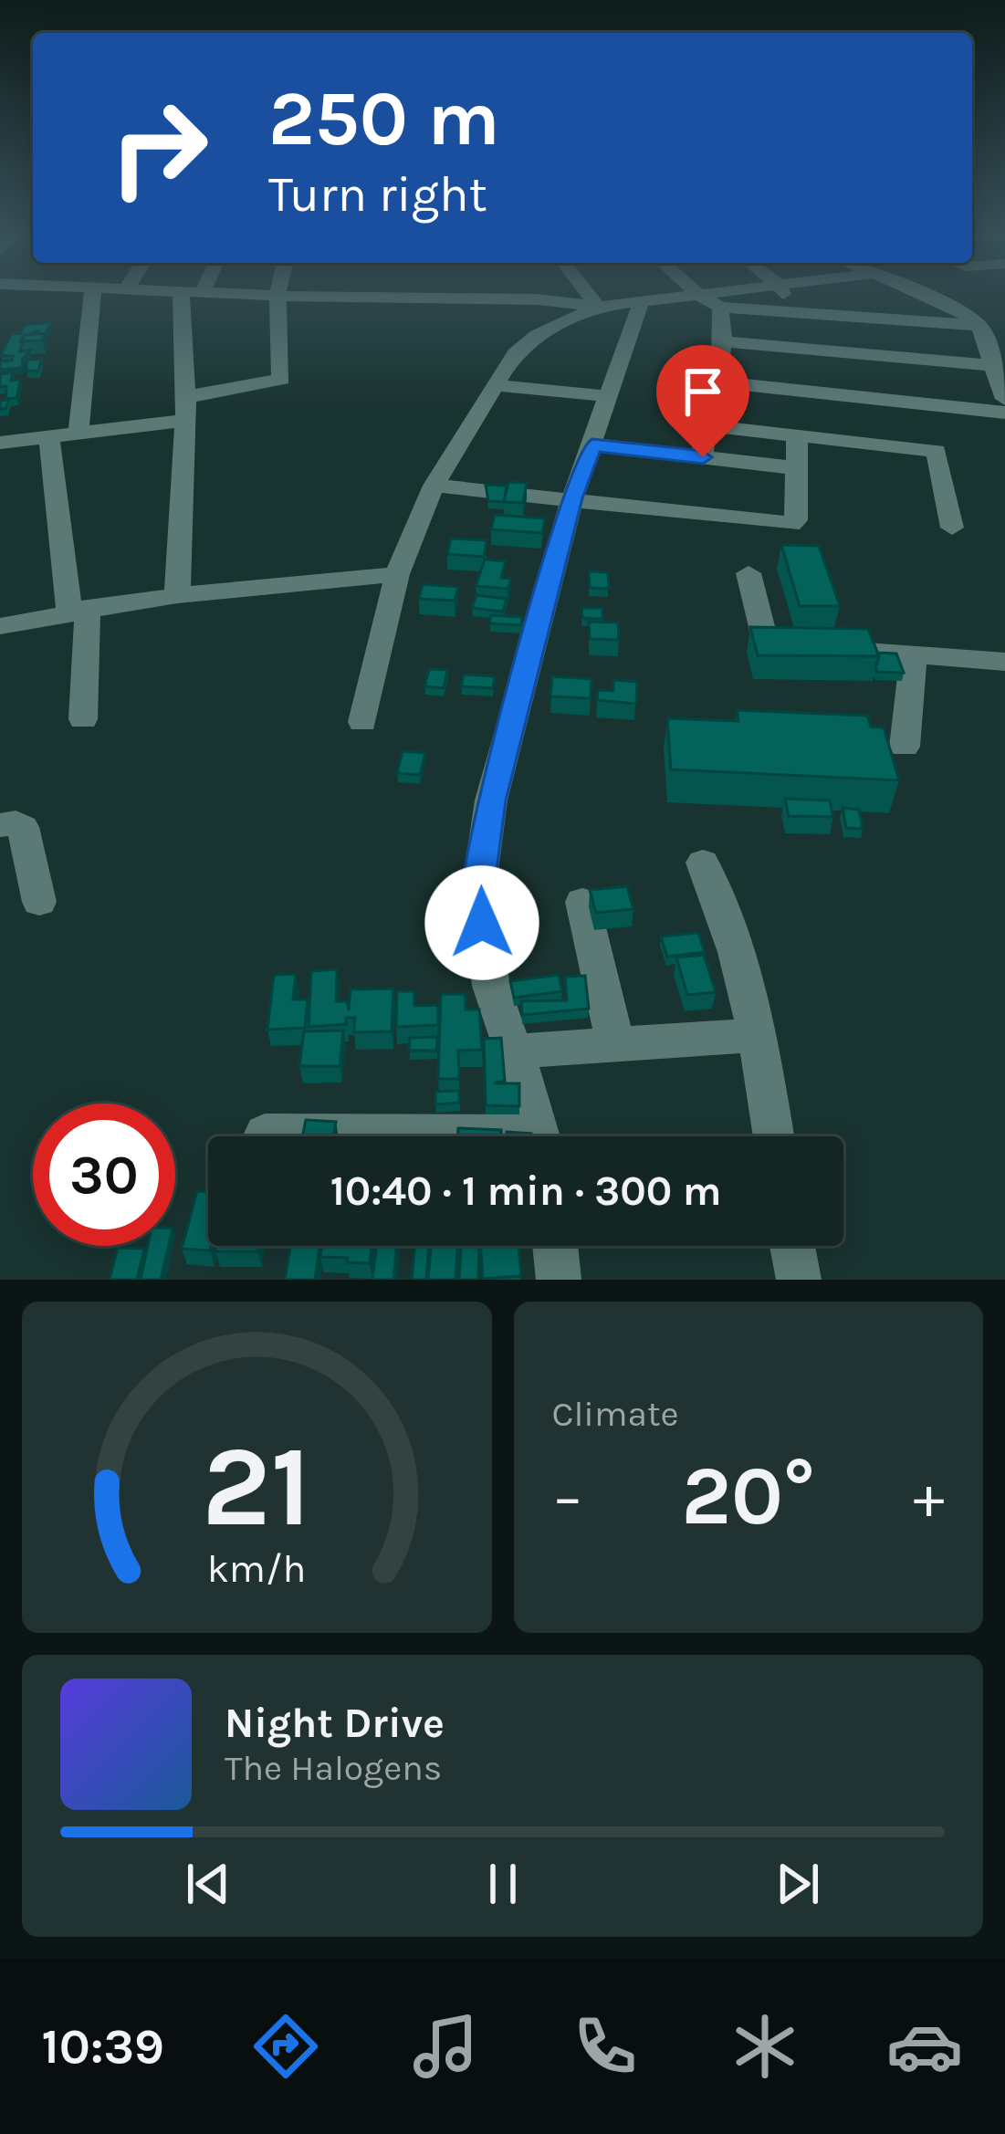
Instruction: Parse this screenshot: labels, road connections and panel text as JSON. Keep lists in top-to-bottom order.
{
  "page": {
    "turn": ["250 m", "Turn right"],
    "limit": "30",
    "trip": "10:40 · 1 min · 300 m",
    "tile": "Climate",
    "heat": ["−", "20°", "+"],
    "song": ["Night Drive", "The Halogens"],
    "tabs": "10:39",
    "gauge": ["21", "km/h"]
  }
}
